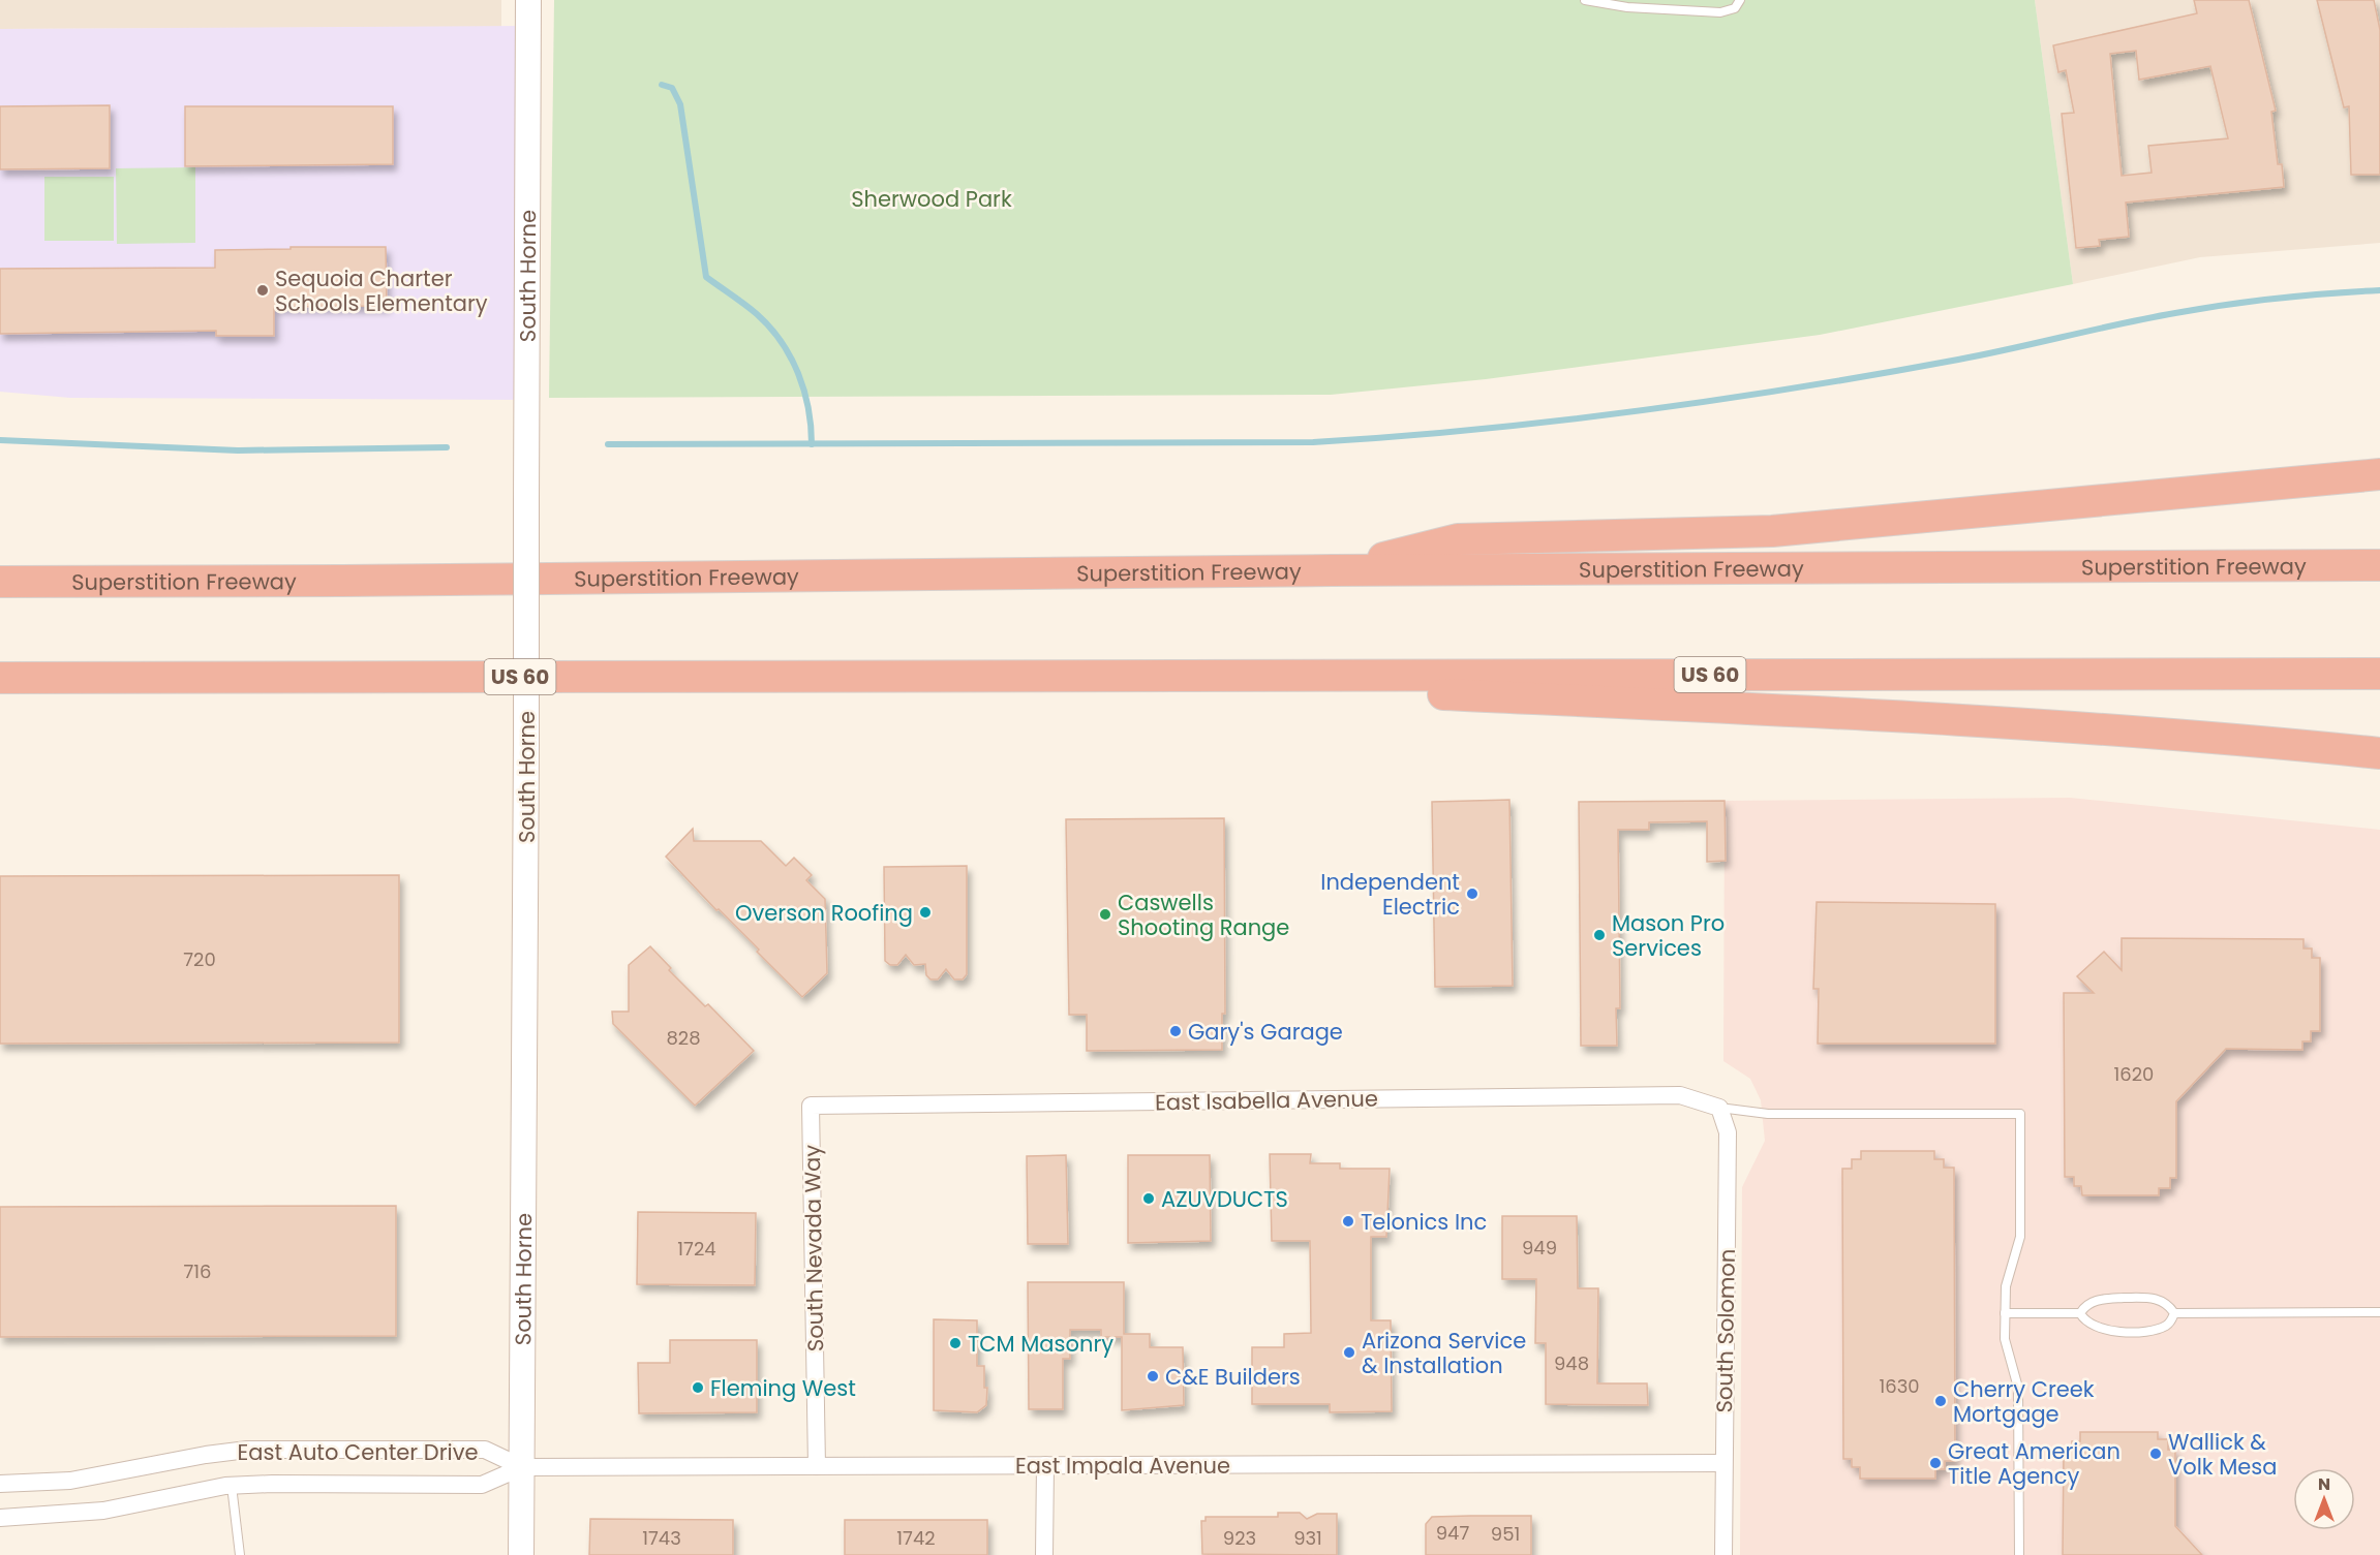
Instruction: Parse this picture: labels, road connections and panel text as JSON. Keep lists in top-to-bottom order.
{
  "streets": {
    "highway": ["Superstition Freeway", "US 60"],
    "street": [
      "South Horne",
      "East Isabella Avenue",
      "South Nevada Way",
      "South Solomon",
      "East Auto Center Drive",
      "East Impala Avenue"
    ]
  },
  "crossings": [
    ["South Horne", "East Auto Center Drive"],
    ["South Horne", "East Impala Avenue"],
    ["East Isabella Avenue", "South Nevada Way"],
    ["East Isabella Avenue", "South Solomon"],
    ["South Nevada Way", "East Impala Avenue"],
    ["South Solomon", "East Impala Avenue"],
    ["East Auto Center Drive", "East Impala Avenue"]
  ],
  "parks": ["Sherwood Park"],
  "places": [
    "Sequoia Charter Schools Elementary",
    "Independent Electric",
    "Overson Roofing",
    "Caswells Shooting Range",
    "Mason Pro Services",
    "Gary's Garage",
    "AZUVDUCTS",
    "Telonics Inc",
    "TCM Masonry",
    "Arizona Service & Installation",
    "C&E Builders",
    "Fleming West",
    "Cherry Creek Mortgage",
    "Wallick & Volk Mesa",
    "Great American Title Agency"
  ],
  "house_numbers": [
    "720",
    "828",
    "1620",
    "949",
    "1724",
    "716",
    "948",
    "1630",
    "947",
    "951",
    "1743",
    "1742",
    "923",
    "931"
  ],
  "north": "top"
}
